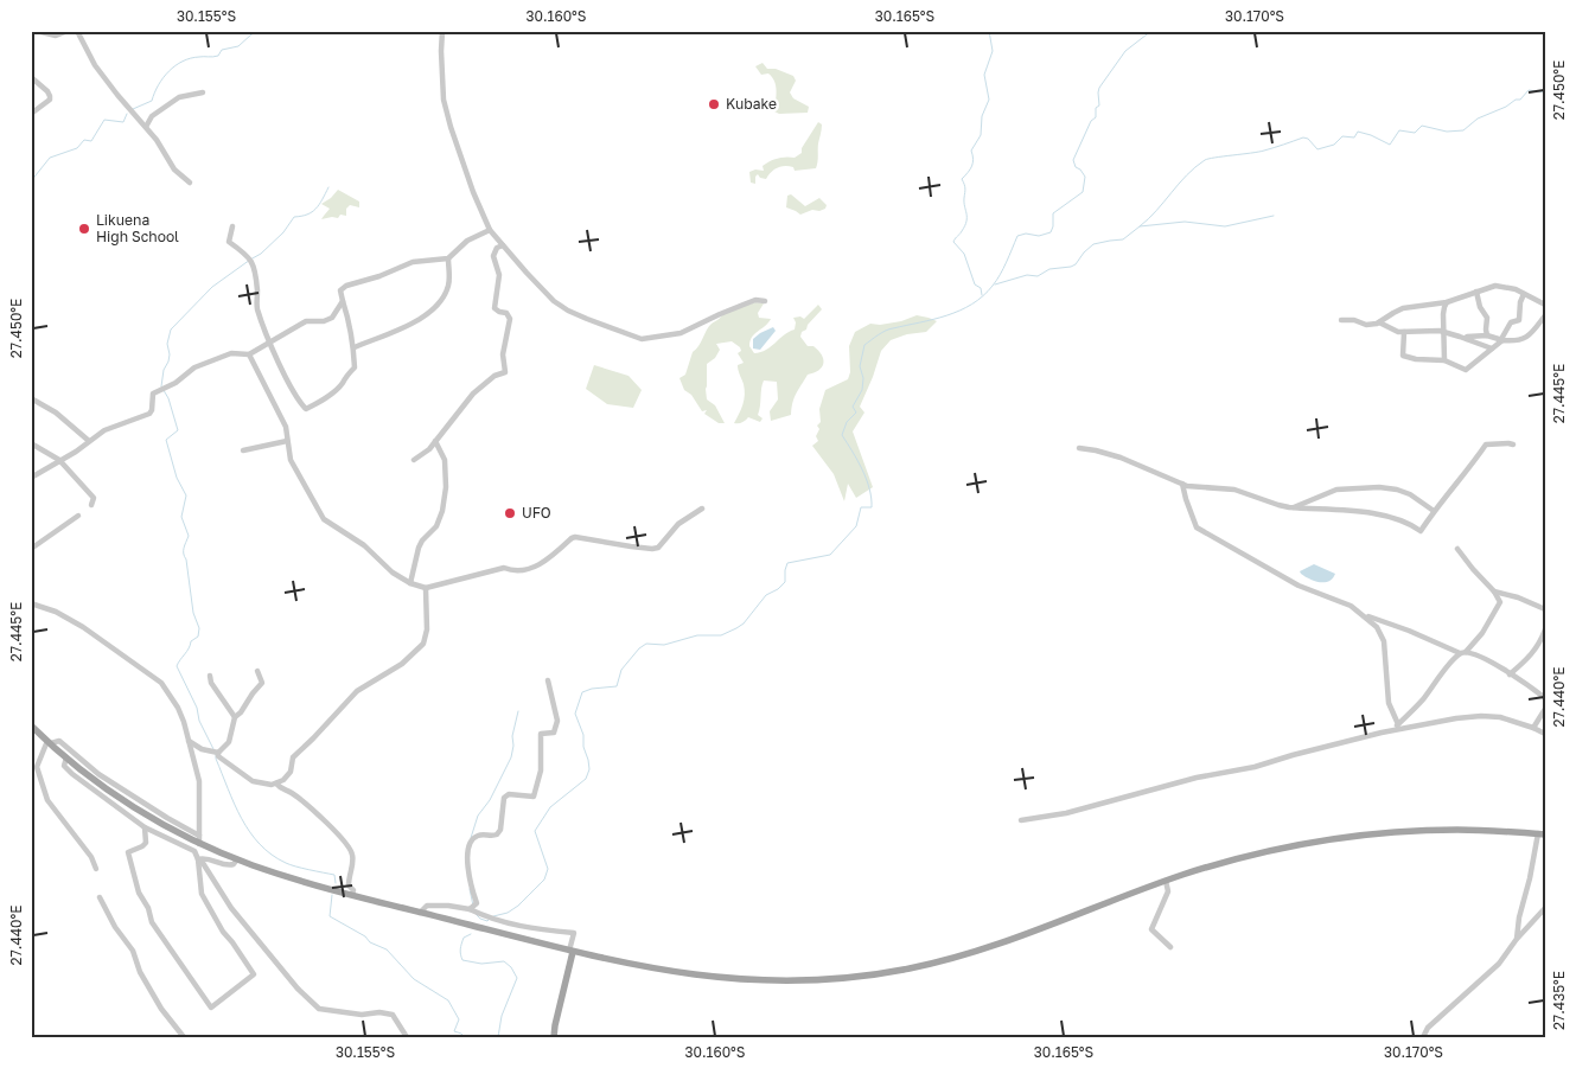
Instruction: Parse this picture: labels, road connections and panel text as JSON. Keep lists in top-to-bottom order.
{
  "places": ["Kubake", "Likuena High School", "UFO"],
  "coordinates": [
    "30.155°S",
    "30.160°S",
    "30.165°S",
    "30.170°S",
    "27.450°E",
    "27.445°E",
    "27.440°E",
    "27.435°E"
  ]
}
